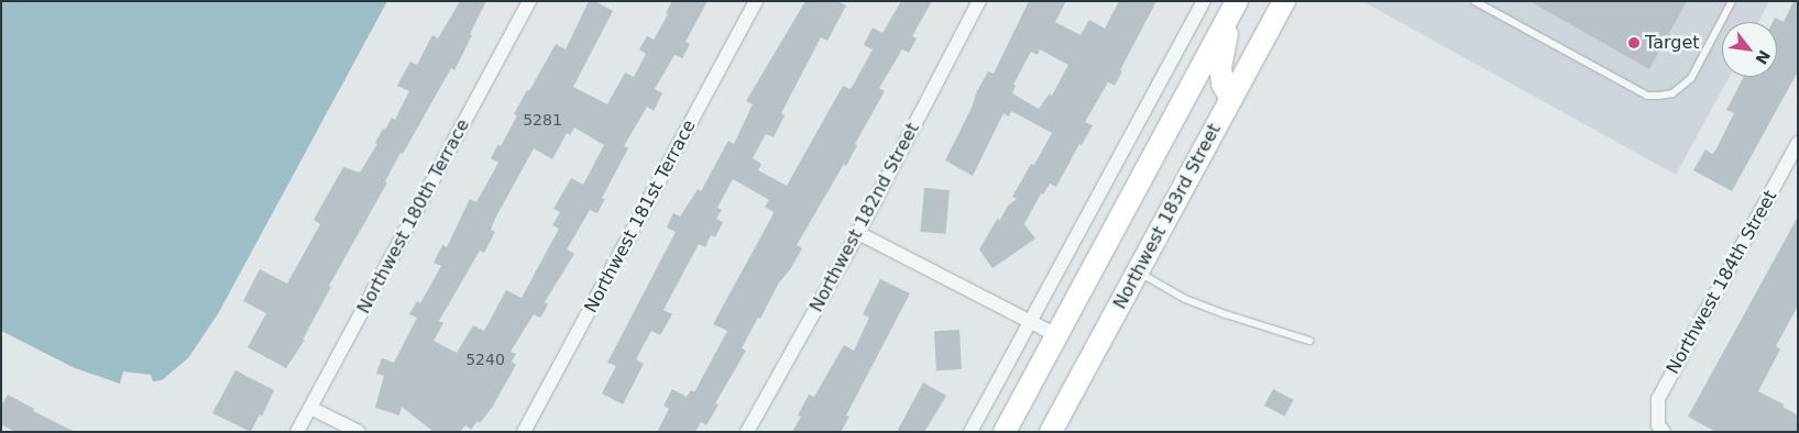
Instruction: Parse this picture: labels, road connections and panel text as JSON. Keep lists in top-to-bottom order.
{
  "streets": {
    "main road": ["Northwest 183rd Street"],
    "street": [
      "Northwest 180th Terrace",
      "Northwest 181st Terrace",
      "Northwest 182nd Street",
      "Northwest 184th Street"
    ]
  },
  "places": ["Target"],
  "house_numbers": ["5281", "5240"],
  "north": "bottom right"
}
